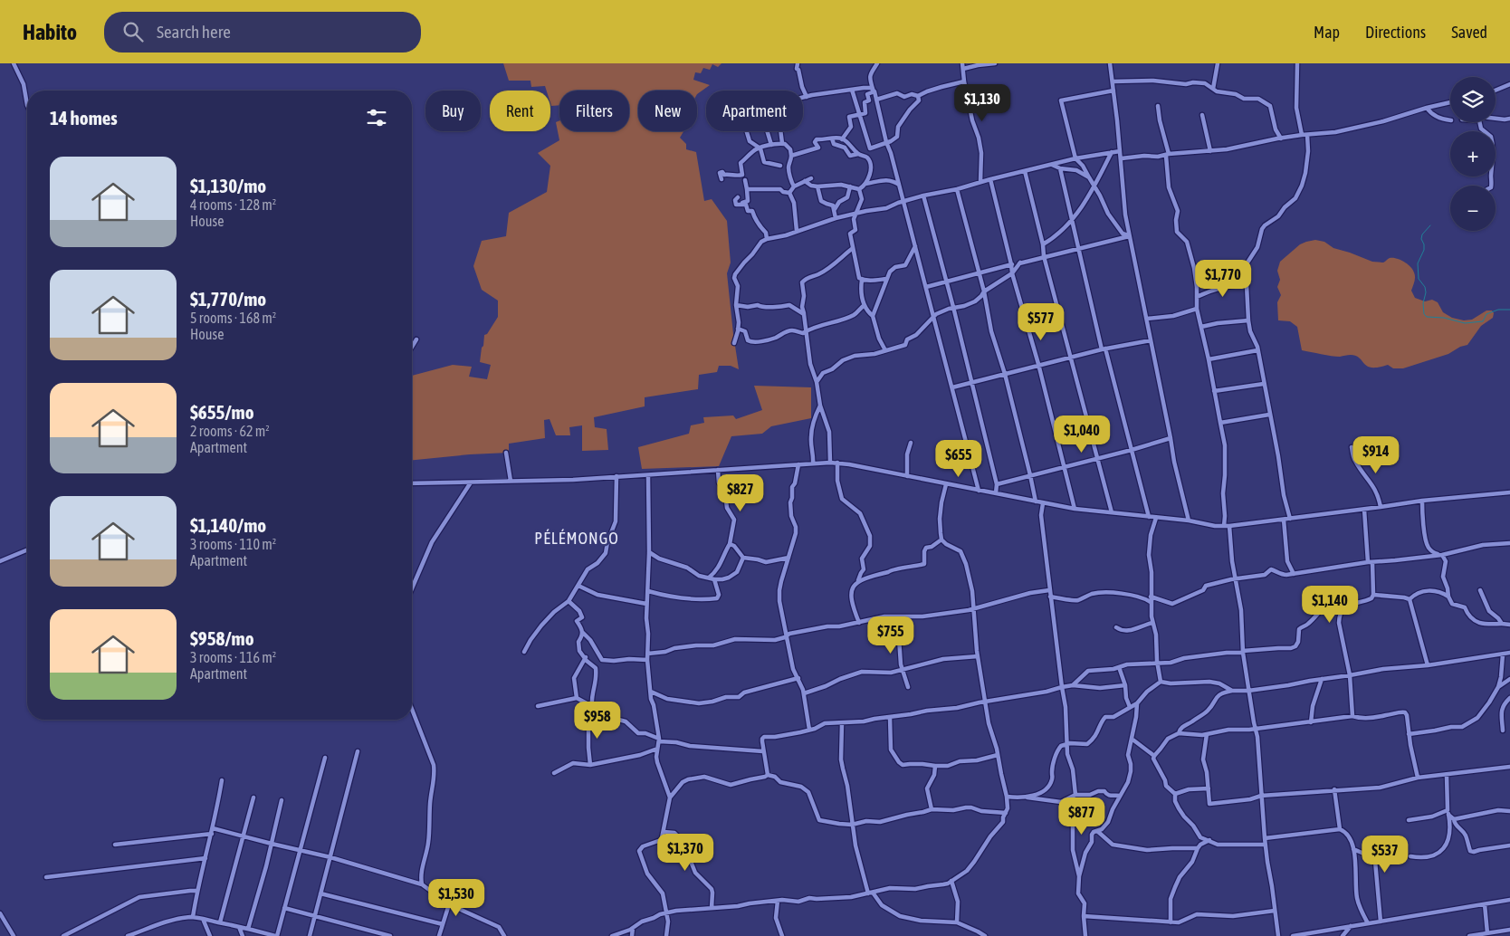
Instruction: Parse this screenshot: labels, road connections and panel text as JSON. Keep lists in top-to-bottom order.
{
  "districts": ["PÉLÉMONGO"],
  "page": {
    "header": "Habito",
    "search": "Search here",
    "nav": ["Map", "Directions", "Saved"],
    "map_buttons": ["+", "−"],
    "price": [
      "$1,130",
      "$1,770",
      "$577",
      "$1,040",
      "$914",
      "$655",
      "$827",
      "$1,140",
      "$755",
      "$958",
      "$877",
      "$1,370",
      "$537",
      "$1,530"
    ],
    "chip": [
      "Buy",
      "Rent",
      "Filters",
      "New",
      "Apartment"
    ],
    "heading": "14 homes",
    "list": [
      {
        "name": "$1,130/mo",
        "note": "4 rooms · 128 m² · House"
      },
      {
        "name": "$1,770/mo",
        "note": "5 rooms · 168 m² · House"
      },
      {
        "name": "$655/mo",
        "note": "2 rooms · 62 m² · Apartment"
      },
      {
        "name": "$1,140/mo",
        "note": "3 rooms · 110 m² · Apartment"
      },
      {
        "name": "$958/mo",
        "note": "3 rooms · 116 m² · Apartment"
      }
    ]
  }
}
